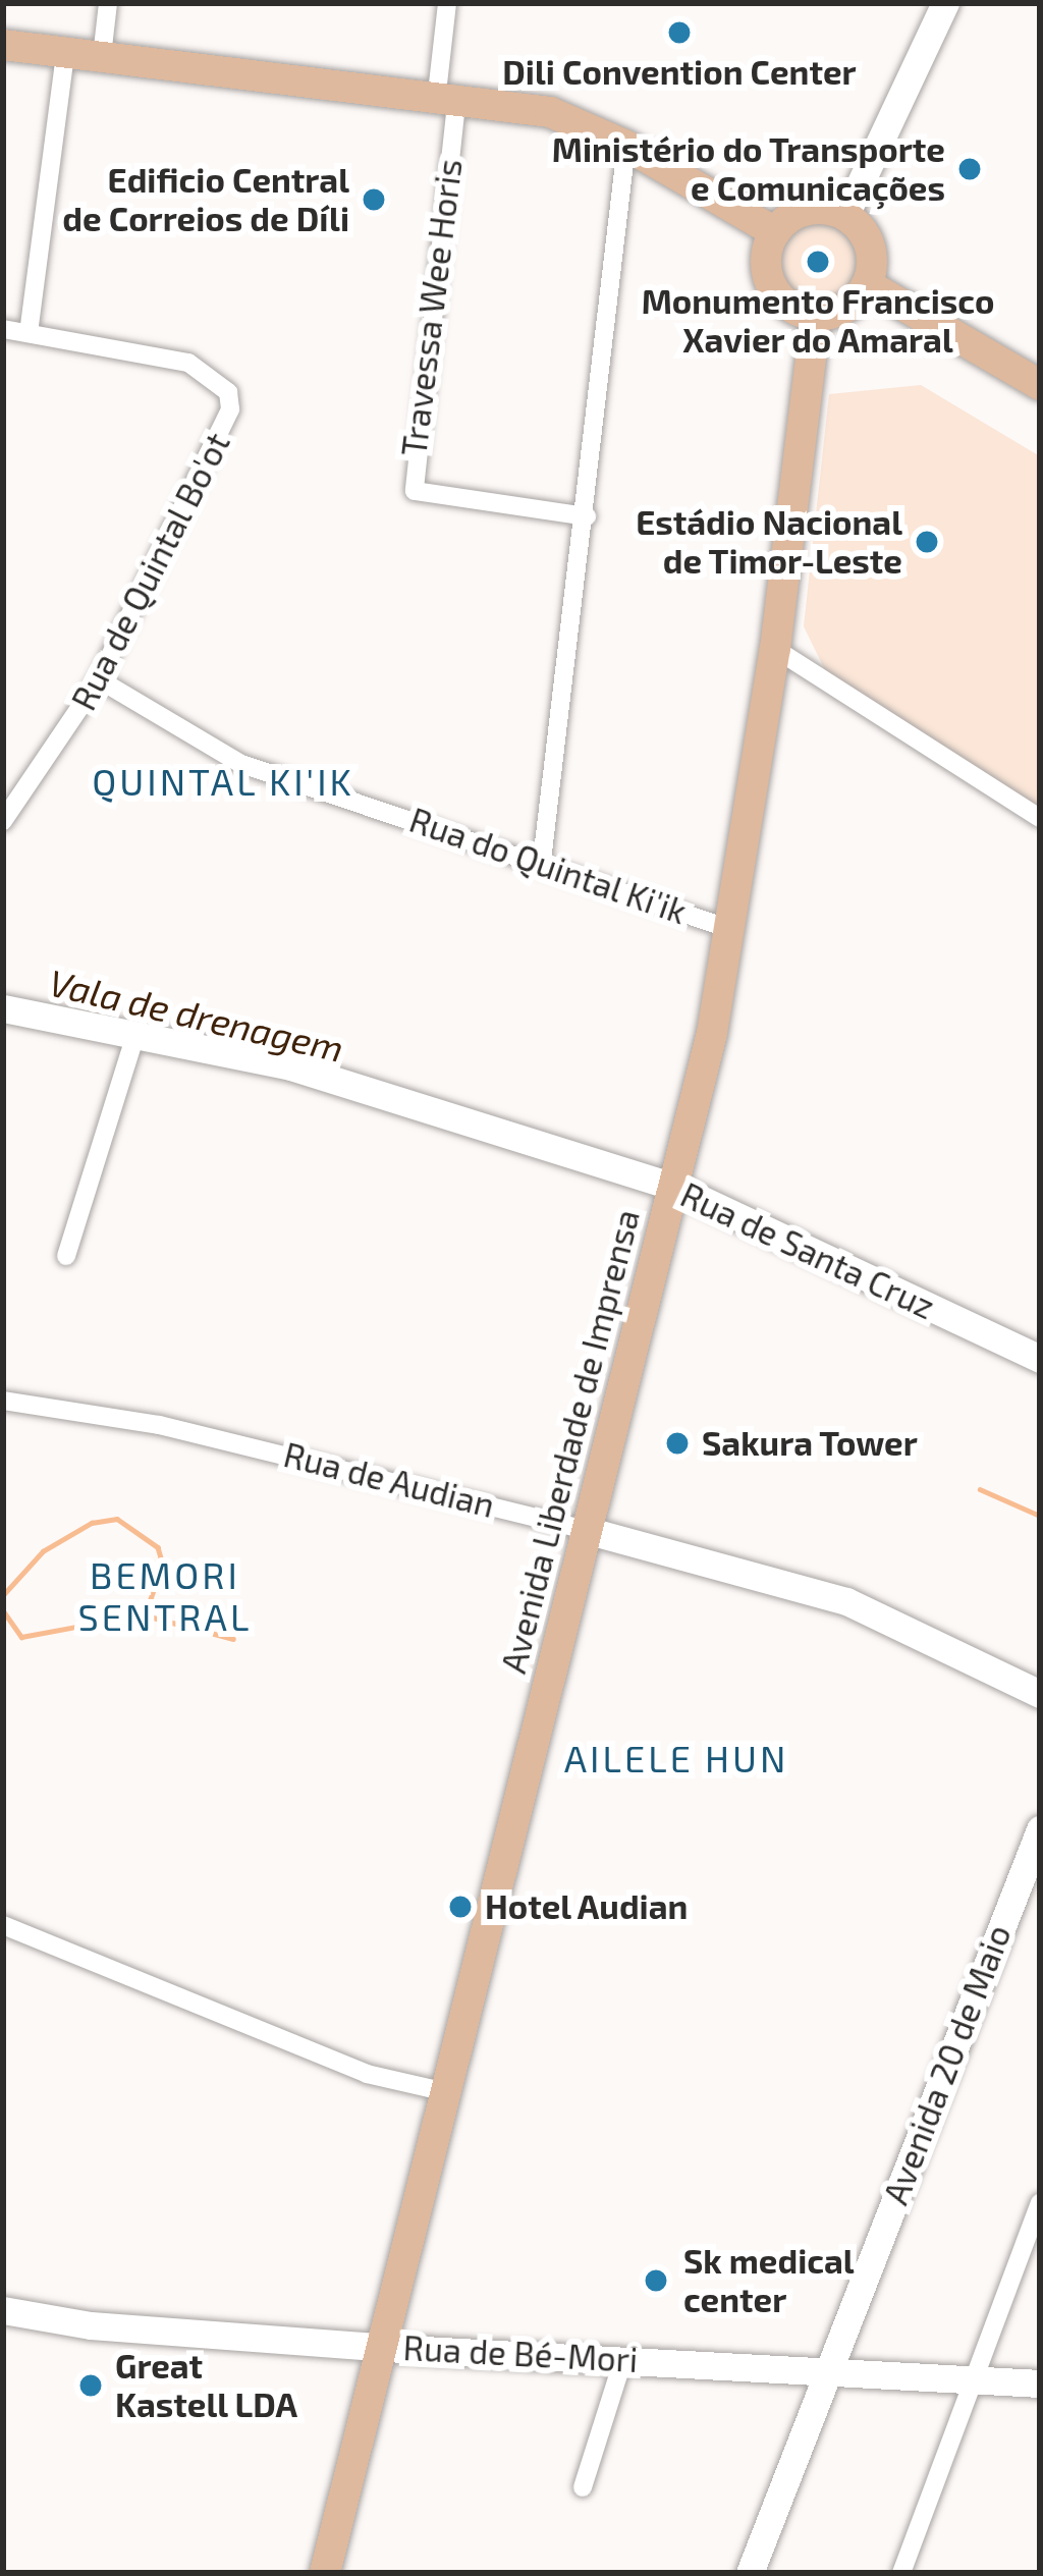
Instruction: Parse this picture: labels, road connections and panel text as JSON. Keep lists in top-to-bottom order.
{
  "streets": {
    "main road": ["Avenida Liberdade de Imprensa"],
    "street": [
      "Travessa Wee Horis",
      "Rua de Quintal Bo'ot",
      "Rua do Quintal Ki'ik",
      "Rua de Santa Cruz",
      "Rua de Audian",
      "Avenida 20 de Maio",
      "Rua de Bé-Mori"
    ]
  },
  "crossings": [
    ["Rua de Quintal Bo'ot", "Rua do Quintal Ki'ik"],
    ["Rua do Quintal Ki'ik", "Avenida Liberdade de Imprensa"],
    ["Rua de Santa Cruz", "Avenida Liberdade de Imprensa"],
    ["Avenida Liberdade de Imprensa", "Rua de Audian"],
    ["Avenida Liberdade de Imprensa", "Rua de Bé-Mori"],
    ["Avenida 20 de Maio", "Rua de Bé-Mori"]
  ],
  "districts": ["QUINTAL KI'IK", "BEMORI SENTRAL", "AILELE HUN"],
  "water": ["Vala de drenagem"],
  "places": [
    "Dili Convention Center",
    "Ministério do Transporte e Comunicações",
    "Edificio Central de Correios de Díli",
    "Monumento Francisco Xavier do Amaral",
    "Estádio Nacional de Timor-Leste",
    "Sakura Tower",
    "Hotel Audian",
    "Sk medical center",
    "Great Kastell LDA"
  ]
}
